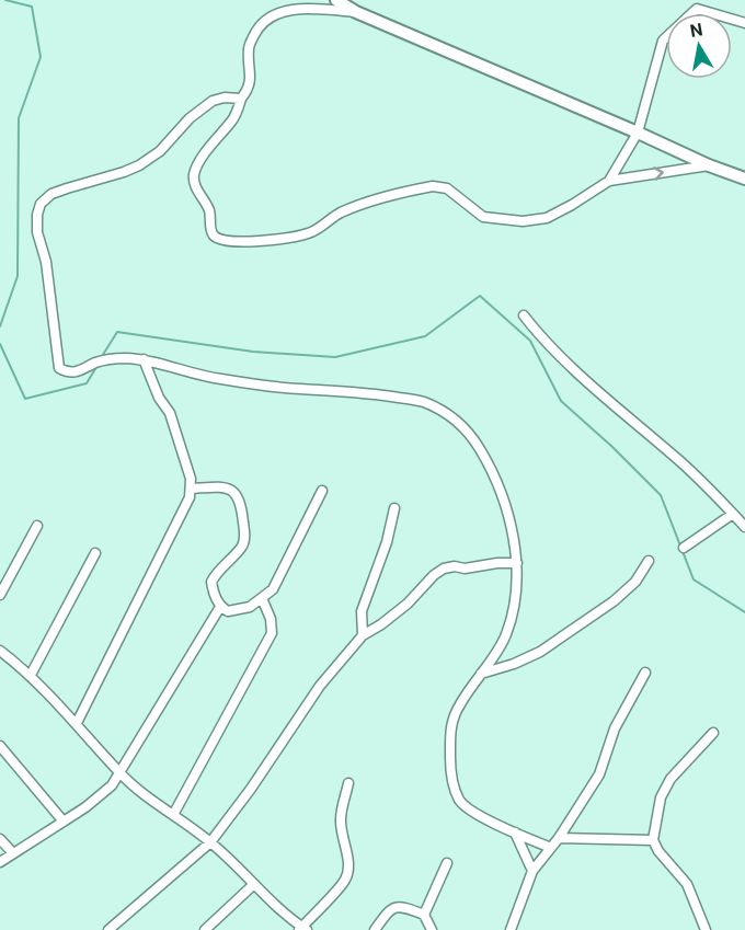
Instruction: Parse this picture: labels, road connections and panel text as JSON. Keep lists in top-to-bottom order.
{
  "north": "top"
}
